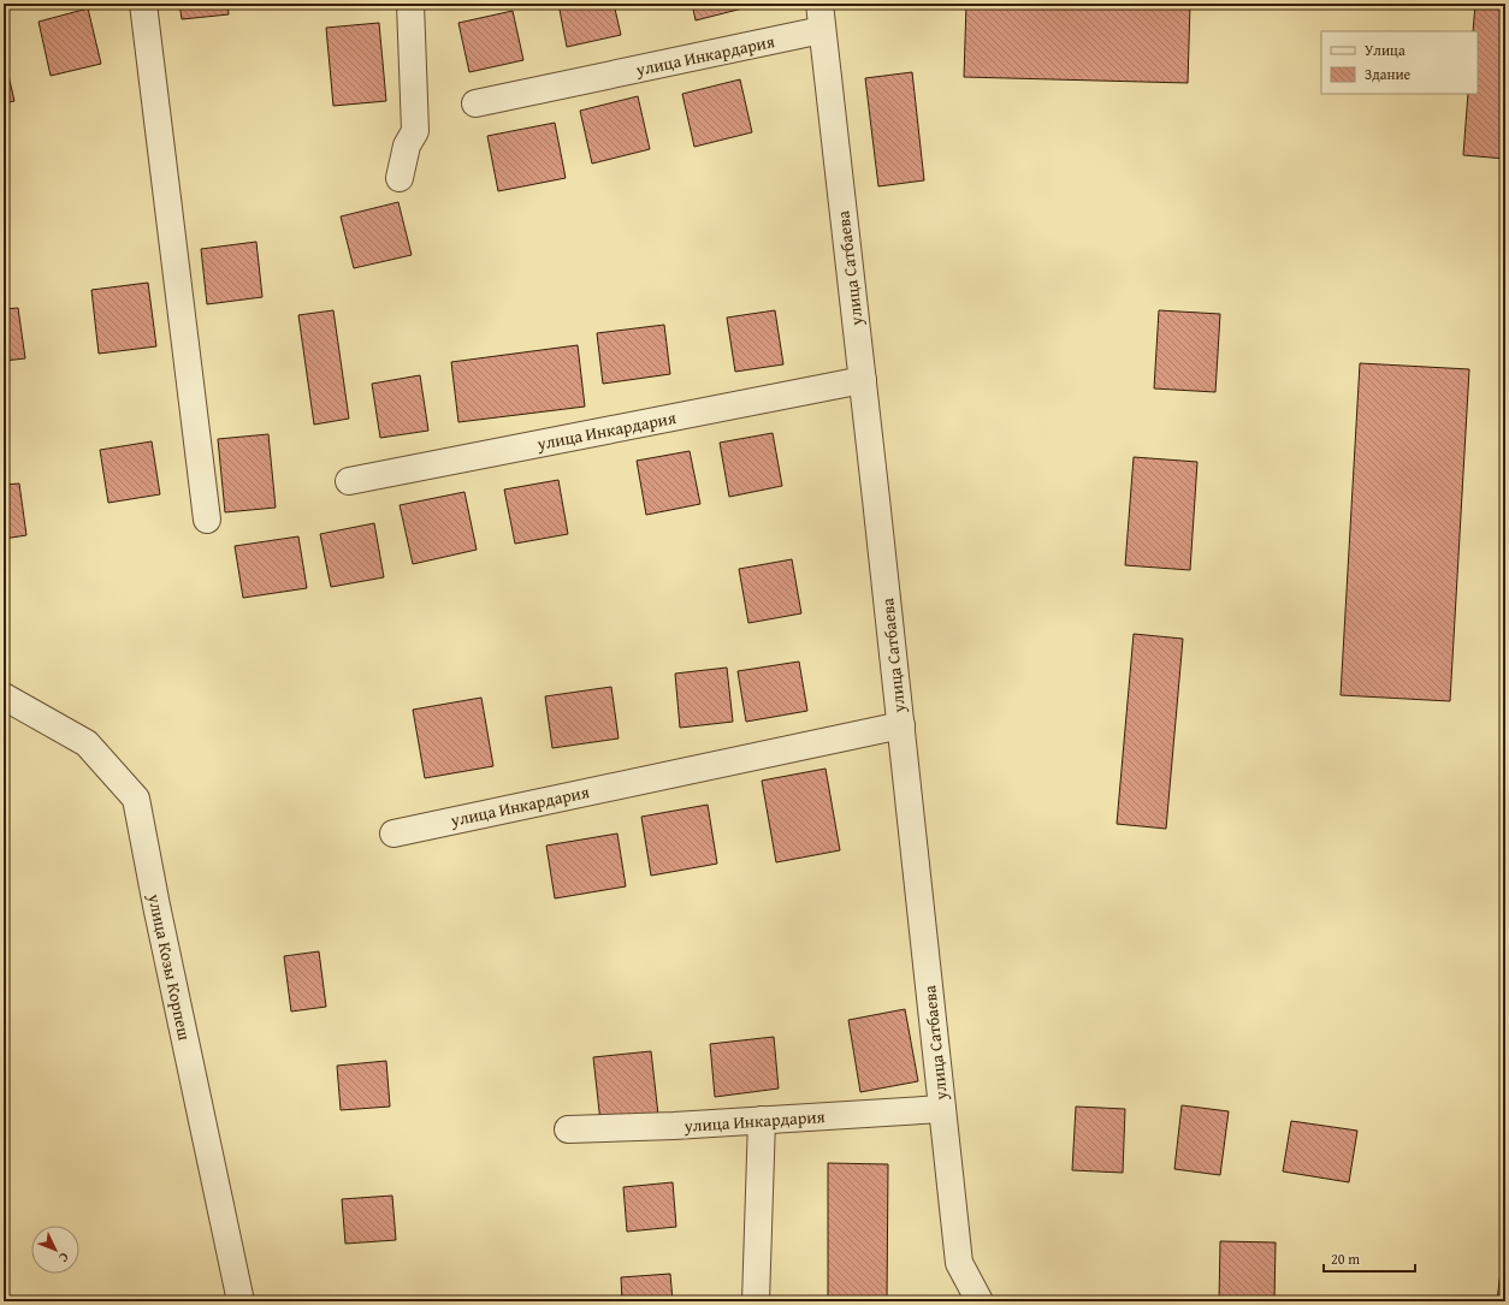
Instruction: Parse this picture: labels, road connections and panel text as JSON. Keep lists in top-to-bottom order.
{
  "streets": {
    "street": ["улица Инкардария", "улица Сатбаева", "улица Козы Корпеш"]
  },
  "crossings": [
    ["улица Инкардария", "улица Сатбаева"]
  ],
  "legend": ["Улица", "Здание"],
  "scale_bar": "20 m",
  "north": "bottom right"
}
